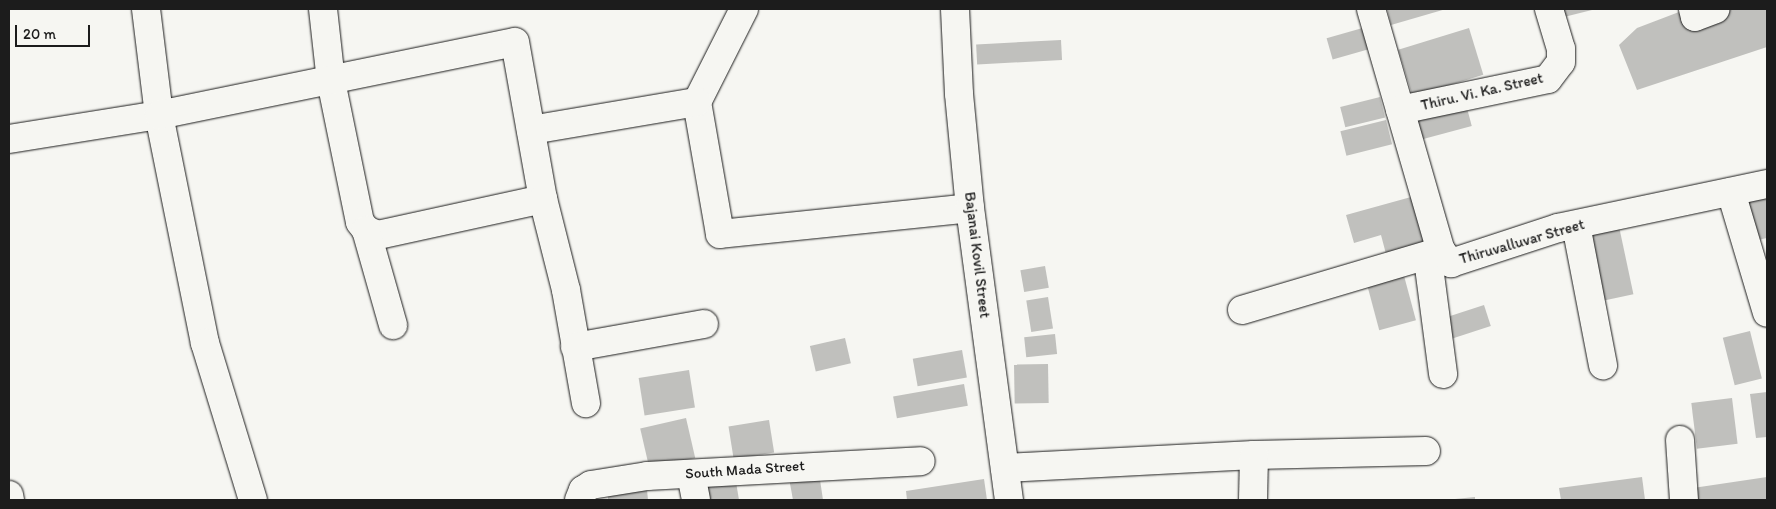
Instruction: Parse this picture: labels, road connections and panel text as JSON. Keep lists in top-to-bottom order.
{
  "streets": {
    "street": [
      "Thiru. Vi. Ka. Street",
      "Thiruvalluvar Street",
      "Bajanai Kovil Street",
      "South Mada Street"
    ]
  },
  "crossings": [
    ["Thiru. Vi. Ka. Street", "Thiruvalluvar Street"]
  ],
  "scale_bar": "20 m"
}
